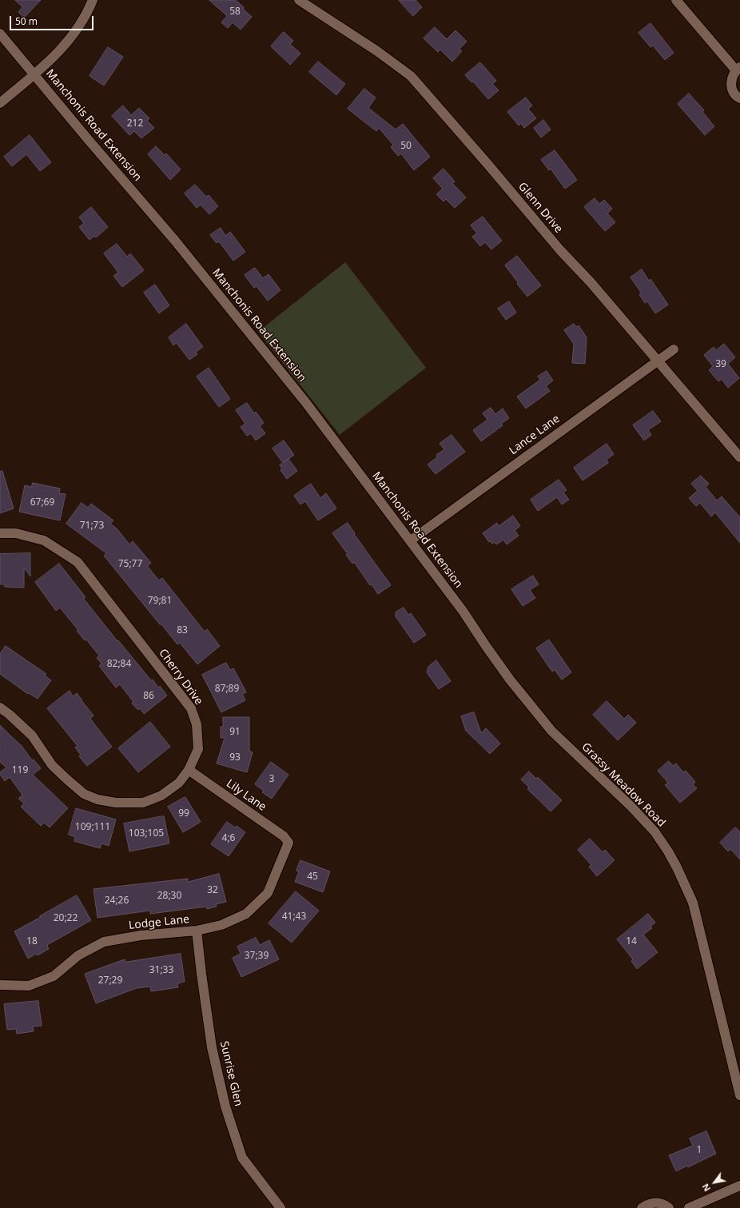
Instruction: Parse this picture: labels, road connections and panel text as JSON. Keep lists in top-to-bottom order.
{
  "streets": {
    "street": [
      "Manchonis Road Extension",
      "Glenn Drive",
      "Lance Lane",
      "Cherry Drive",
      "Grassy Meadow Road",
      "Lily Lane",
      "Lodge Lane",
      "Sunrise Glen"
    ]
  },
  "crossings": [
    ["Manchonis Road Extension", "Lance Lane"],
    ["Manchonis Road Extension", "Grassy Meadow Road"],
    ["Glenn Drive", "Lance Lane"],
    ["Cherry Drive", "Lily Lane"],
    ["Lily Lane", "Lodge Lane"],
    ["Lodge Lane", "Sunrise Glen"]
  ],
  "house_numbers": [
    "58",
    "212",
    "50",
    "39",
    "67;69",
    "71;73",
    "75;77",
    "79;81",
    "83",
    "82;84",
    "87;89",
    "86",
    "91",
    "93",
    "119",
    "3",
    "99",
    "109;111",
    "103;105",
    "4;6",
    "45",
    "32",
    "28;30",
    "24;26",
    "41;43",
    "20;22",
    "18",
    "14",
    "37;39",
    "31;33",
    "27;29",
    "1"
  ],
  "scale_bar": "50 m",
  "north": "bottom left"
}
